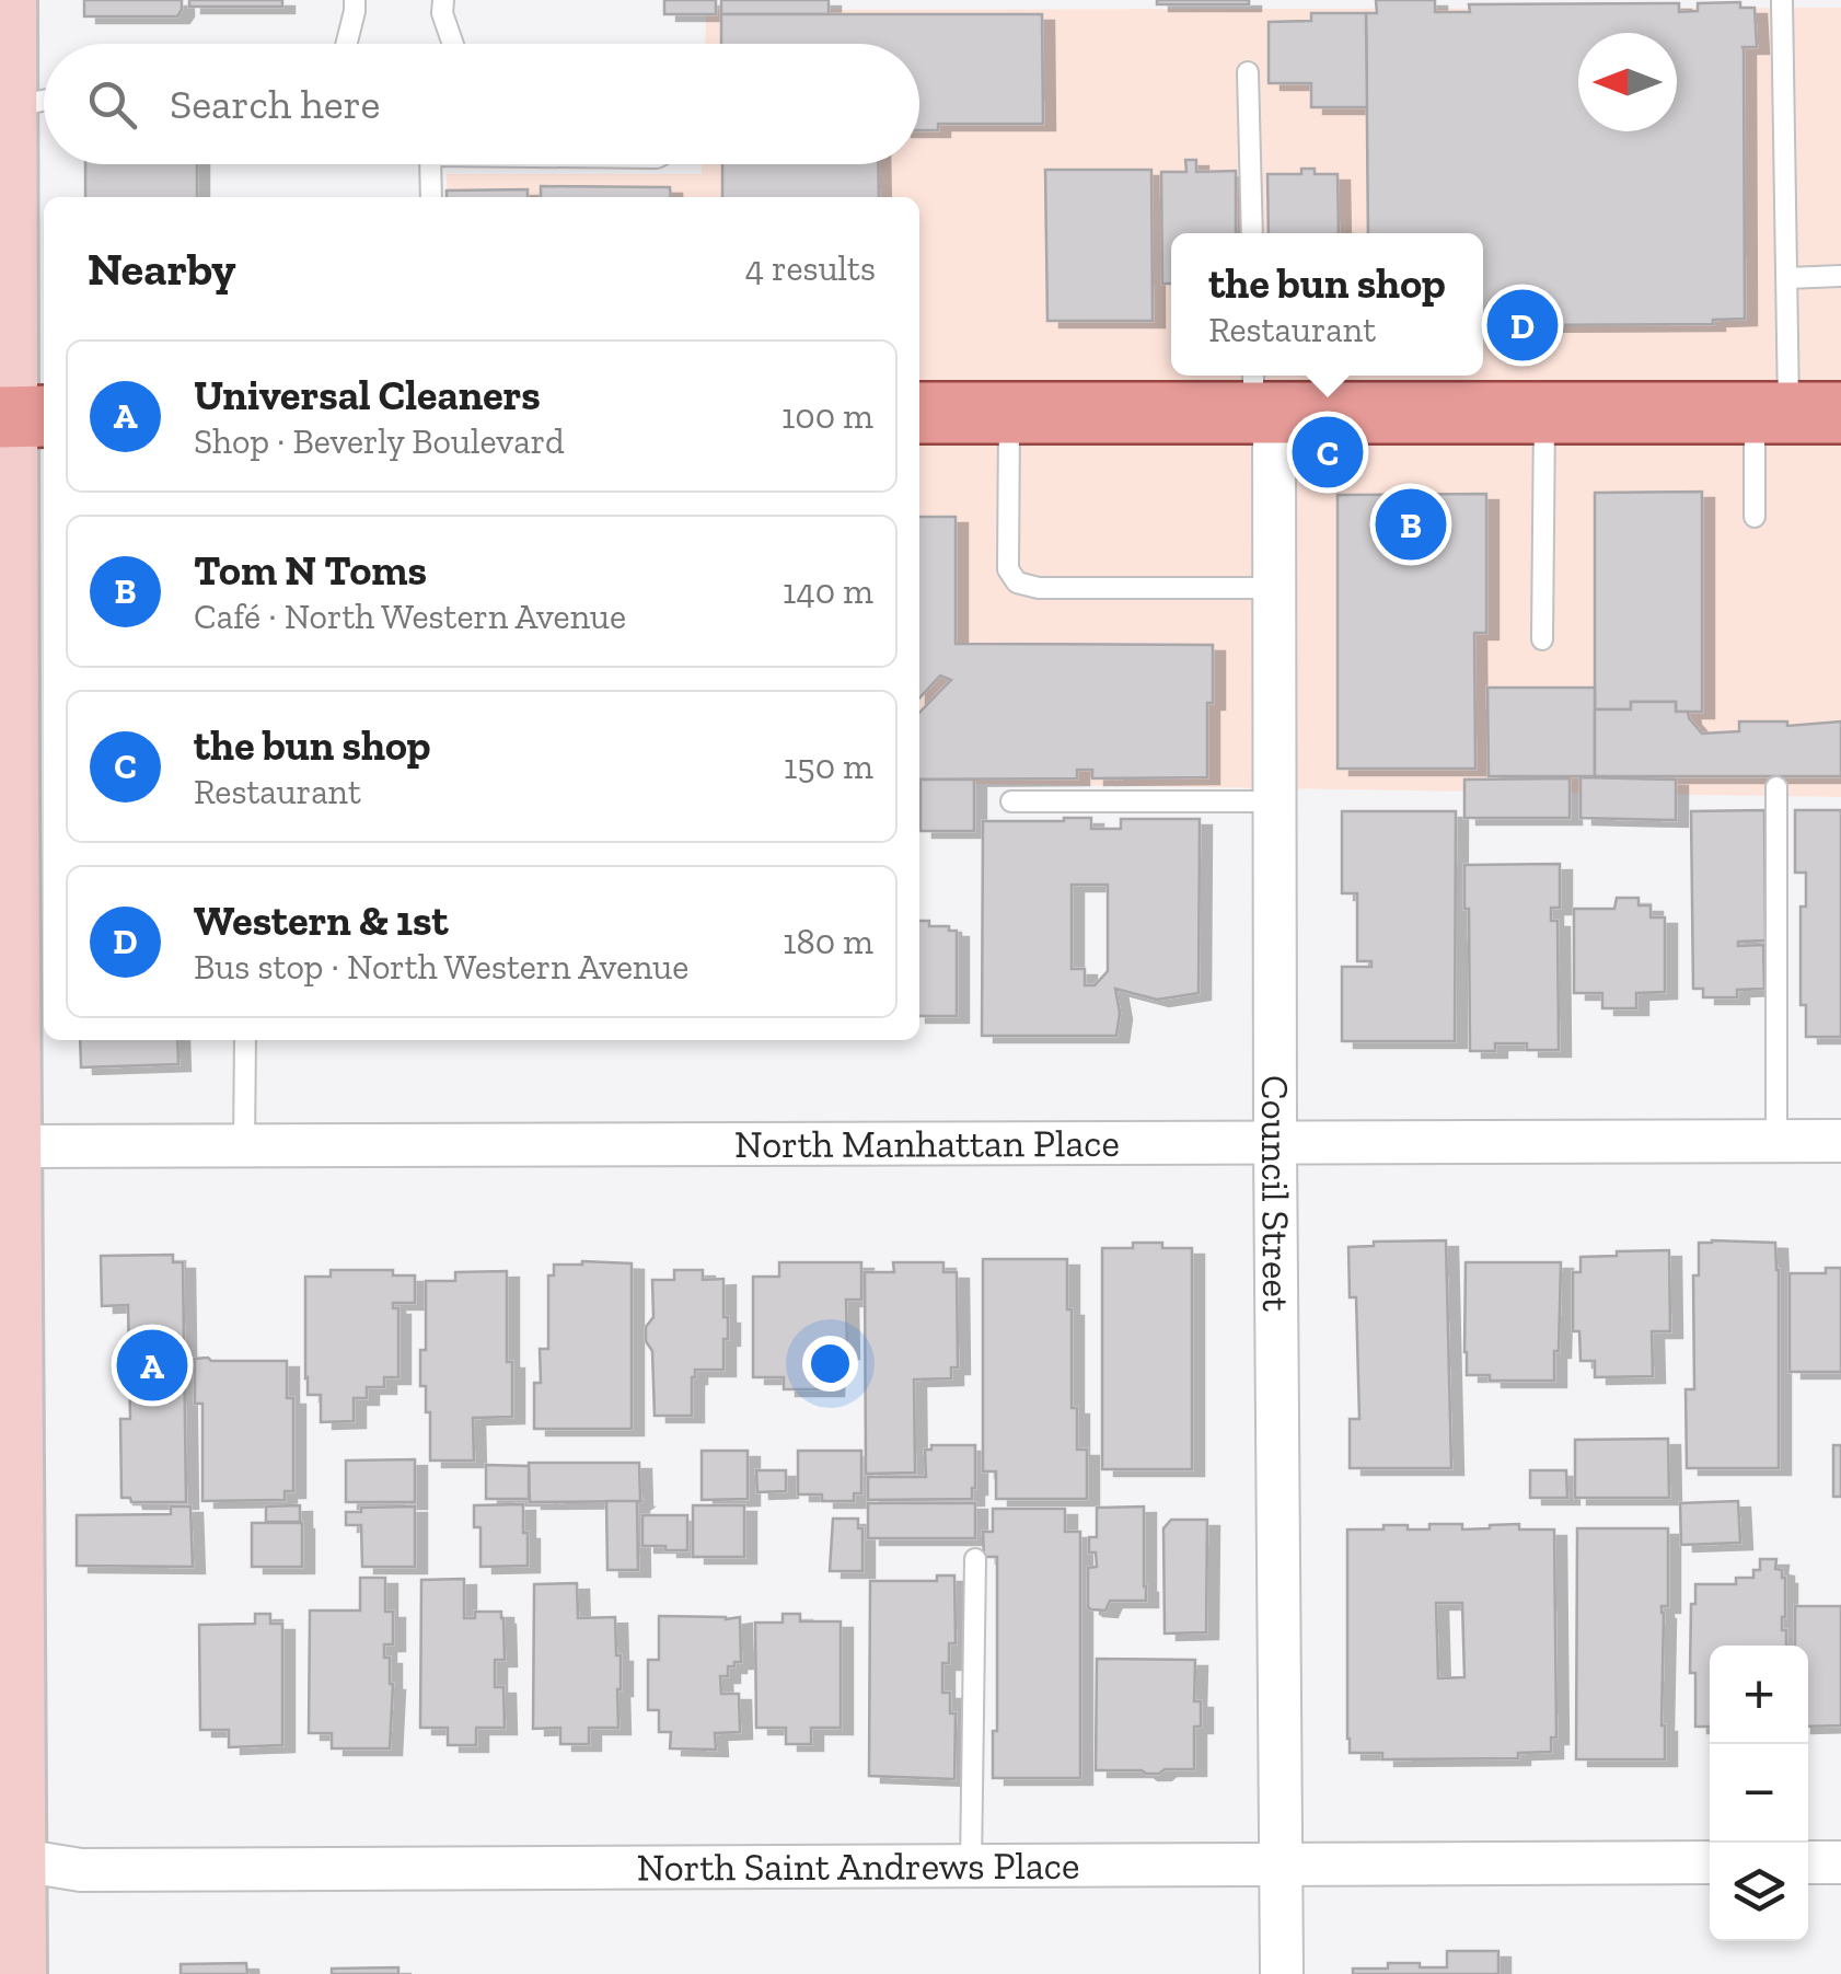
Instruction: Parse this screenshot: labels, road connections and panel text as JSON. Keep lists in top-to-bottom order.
{
  "streets": {
    "street": ["North Manhattan Place", "Council Street", "North Saint Andrews Place"]
  },
  "crossings": [
    ["North Manhattan Place", "Council Street"],
    ["Council Street", "North Saint Andrews Place"]
  ],
  "north": "left",
  "page": {
    "search": "Search here",
    "heading": ["Nearby", "4 results"],
    "popup": ["the bun shop", "Restaurant"],
    "pins": [
      "D",
      "C",
      "B",
      "A"
    ],
    "list": [
      {
        "mark": "A",
        "name": "Universal Cleaners",
        "note": "Shop · Beverly Boulevard",
        "value": "100 m"
      },
      {
        "mark": "B",
        "name": "Tom N Toms",
        "note": "Café · North Western Avenue",
        "value": "140 m"
      },
      {
        "mark": "C",
        "name": "the bun shop",
        "note": "Restaurant",
        "value": "150 m"
      },
      {
        "mark": "D",
        "name": "Western & 1st",
        "note": "Bus stop · North Western Avenue",
        "value": "180 m"
      }
    ],
    "map_buttons": ["+", "−"]
  }
}
